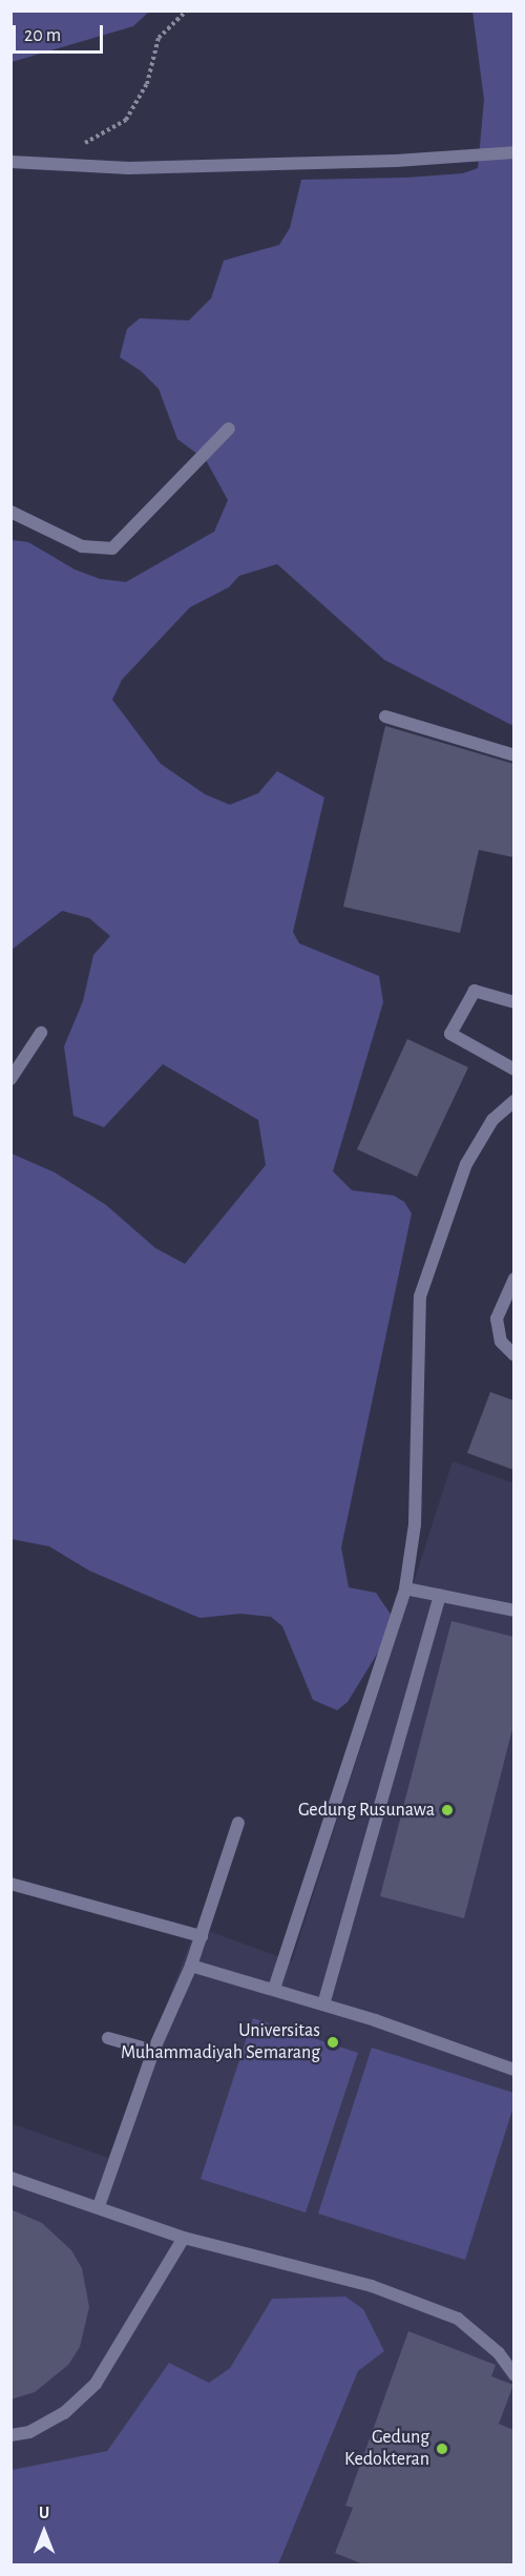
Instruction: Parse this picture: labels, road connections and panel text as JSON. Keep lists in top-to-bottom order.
{
  "places": ["Gedung Rusunawa", "Universitas Muhammadiyah Semarang", "Gedung Kedokteran"],
  "scale_bar": "20 m",
  "north": "top"
}
